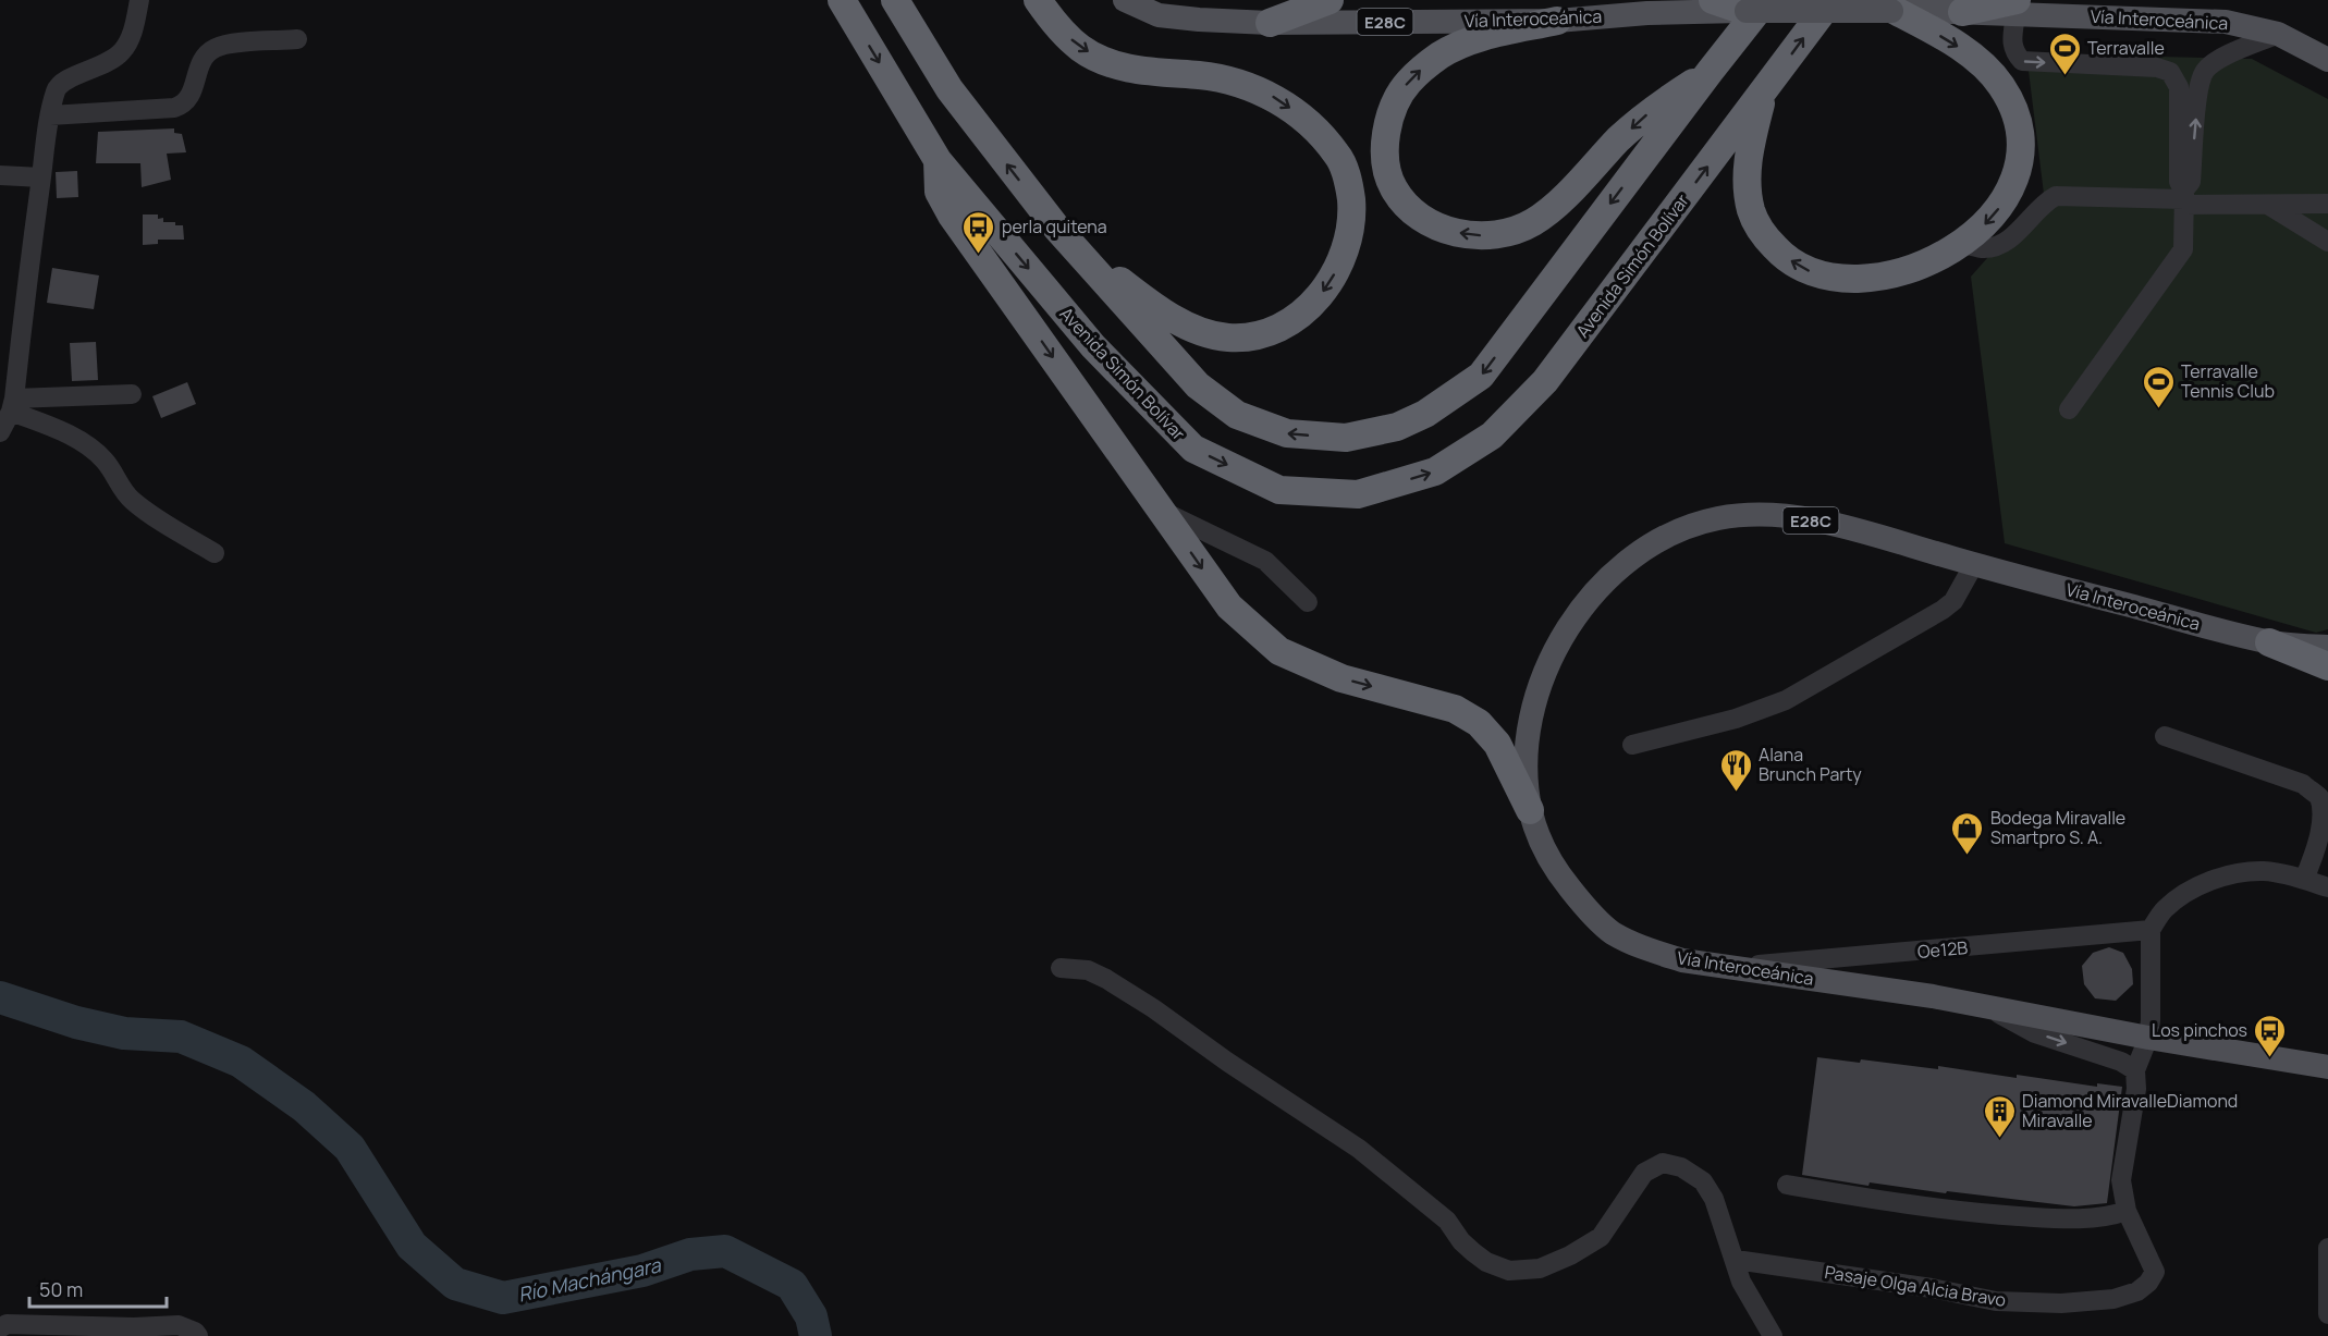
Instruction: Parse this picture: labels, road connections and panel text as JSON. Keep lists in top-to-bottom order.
{
  "streets": {
    "highway": ["Avenida Simón Bolívar"],
    "main road": ["Vía Interoceánica", "E28C"],
    "street": ["Oe12B", "Pasaje Olga Alcia Bravo"]
  },
  "crossings": [
    ["Vía Interoceánica", "Oe12B"],
    ["Vía Interoceánica", "Pasaje Olga Alcia Bravo"],
    ["Oe12B", "Pasaje Olga Alcia Bravo"]
  ],
  "water": ["Río Machángara"],
  "places": {
    "sports": ["Terravalle", "Terravalle Tennis Club"],
    "bus stop": ["perla quitena", "Los pinchos"],
    "restaurant": ["Alana Brunch Party"],
    "shop": ["Bodega Miravalle Smartpro S. A."],
    "building": ["Diamond MiravalleDiamond Miravalle"]
  },
  "scale_bar": "50 m"
}
